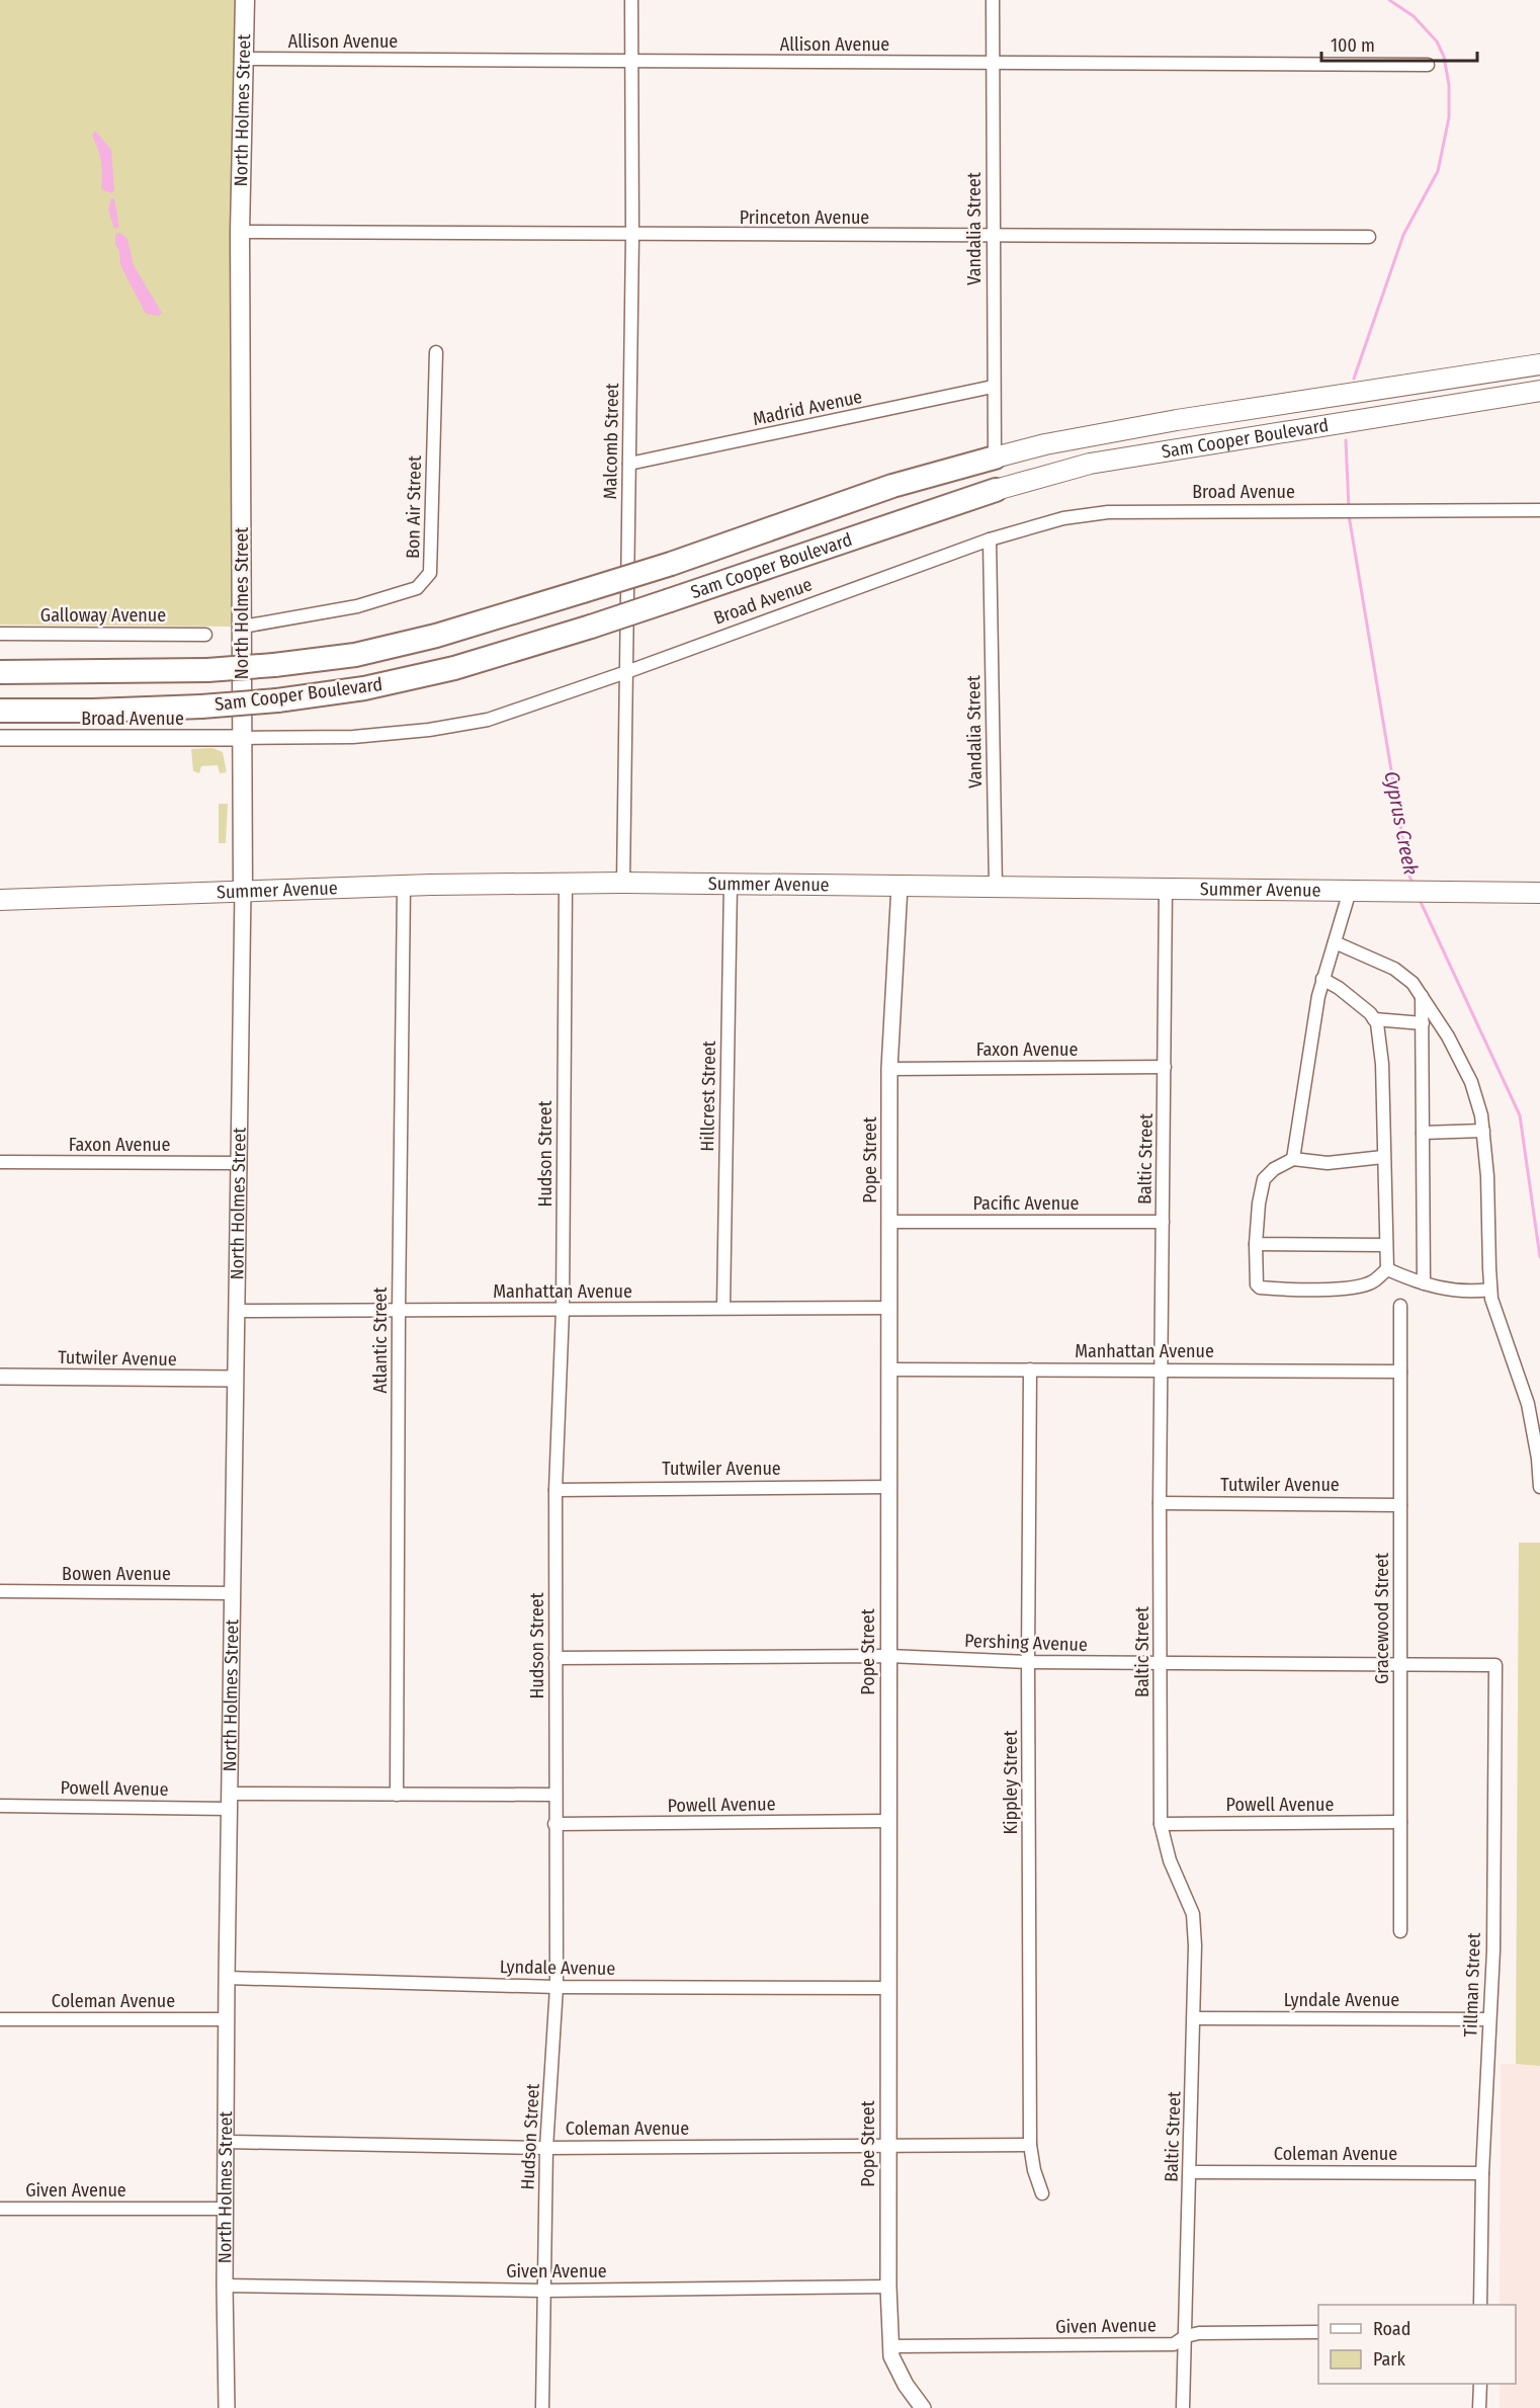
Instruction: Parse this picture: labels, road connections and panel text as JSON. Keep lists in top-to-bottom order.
{
  "streets": {
    "highway": ["Sam Cooper Boulevard"],
    "main road": ["North Holmes Street", "Summer Avenue"],
    "street": [
      "Allison Avenue",
      "Princeton Avenue",
      "Vandalia Street",
      "Madrid Avenue",
      "Malcomb Street",
      "Broad Avenue",
      "Bon Air Street",
      "Galloway Avenue",
      "Faxon Avenue",
      "Hillcrest Street",
      "Hudson Street",
      "Baltic Street",
      "Pope Street",
      "Pacific Avenue",
      "Manhattan Avenue",
      "Atlantic Street",
      "Tutwiler Avenue",
      "Bowen Avenue",
      "Gracewood Street",
      "Pershing Avenue",
      "Kippley Street",
      "Powell Avenue",
      "Lyndale Avenue",
      "Tillman Street",
      "Coleman Avenue",
      "Given Avenue"
    ]
  },
  "crossings": [
    ["Allison Avenue", "North Holmes Street"],
    ["Allison Avenue", "Vandalia Street"],
    ["Allison Avenue", "Malcomb Street"],
    ["North Holmes Street", "Princeton Avenue"],
    ["North Holmes Street", "Broad Avenue"],
    ["North Holmes Street", "Bon Air Street"],
    ["North Holmes Street", "Summer Avenue"],
    ["North Holmes Street", "Faxon Avenue"],
    ["North Holmes Street", "Manhattan Avenue"],
    ["North Holmes Street", "Tutwiler Avenue"],
    ["North Holmes Street", "Bowen Avenue"],
    ["North Holmes Street", "Powell Avenue"],
    ["North Holmes Street", "Lyndale Avenue"],
    ["North Holmes Street", "Coleman Avenue"],
    ["North Holmes Street", "Given Avenue"],
    ["Princeton Avenue", "Vandalia Street"],
    ["Princeton Avenue", "Malcomb Street"],
    ["Vandalia Street", "Madrid Avenue"],
    ["Vandalia Street", "Sam Cooper Boulevard"],
    ["Vandalia Street", "Broad Avenue"],
    ["Vandalia Street", "Summer Avenue"],
    ["Madrid Avenue", "Malcomb Street"],
    ["Malcomb Street", "Broad Avenue"],
    ["Malcomb Street", "Summer Avenue"],
    ["Summer Avenue", "Hillcrest Street"],
    ["Summer Avenue", "Hudson Street"],
    ["Summer Avenue", "Baltic Street"],
    ["Summer Avenue", "Pope Street"],
    ["Summer Avenue", "Atlantic Street"],
    ["Faxon Avenue", "Baltic Street"],
    ["Faxon Avenue", "Pope Street"],
    ["Hillcrest Street", "Manhattan Avenue"],
    ["Hudson Street", "Manhattan Avenue"],
    ["Hudson Street", "Tutwiler Avenue"],
    ["Hudson Street", "Pershing Avenue"],
    ["Hudson Street", "Powell Avenue"],
    ["Hudson Street", "Lyndale Avenue"],
    ["Hudson Street", "Coleman Avenue"],
    ["Hudson Street", "Given Avenue"],
    ["Baltic Street", "Pacific Avenue"],
    ["Baltic Street", "Manhattan Avenue"],
    ["Baltic Street", "Tutwiler Avenue"],
    ["Baltic Street", "Pershing Avenue"],
    ["Baltic Street", "Powell Avenue"],
    ["Baltic Street", "Lyndale Avenue"],
    ["Baltic Street", "Coleman Avenue"],
    ["Baltic Street", "Given Avenue"],
    ["Pope Street", "Pacific Avenue"],
    ["Pope Street", "Manhattan Avenue"],
    ["Pope Street", "Tutwiler Avenue"],
    ["Pope Street", "Pershing Avenue"],
    ["Pope Street", "Powell Avenue"],
    ["Pope Street", "Lyndale Avenue"],
    ["Pope Street", "Coleman Avenue"],
    ["Pope Street", "Given Avenue"],
    ["Manhattan Avenue", "Atlantic Street"],
    ["Manhattan Avenue", "Gracewood Street"],
    ["Manhattan Avenue", "Kippley Street"],
    ["Atlantic Street", "Powell Avenue"],
    ["Tutwiler Avenue", "Gracewood Street"],
    ["Gracewood Street", "Pershing Avenue"],
    ["Gracewood Street", "Powell Avenue"],
    ["Pershing Avenue", "Kippley Street"],
    ["Pershing Avenue", "Tillman Street"],
    ["Kippley Street", "Coleman Avenue"],
    ["Lyndale Avenue", "Tillman Street"],
    ["Tillman Street", "Coleman Avenue"]
  ],
  "water": ["Cyprus Creek"],
  "legend": ["Road", "Park"],
  "scale_bar": "100 m"
}
